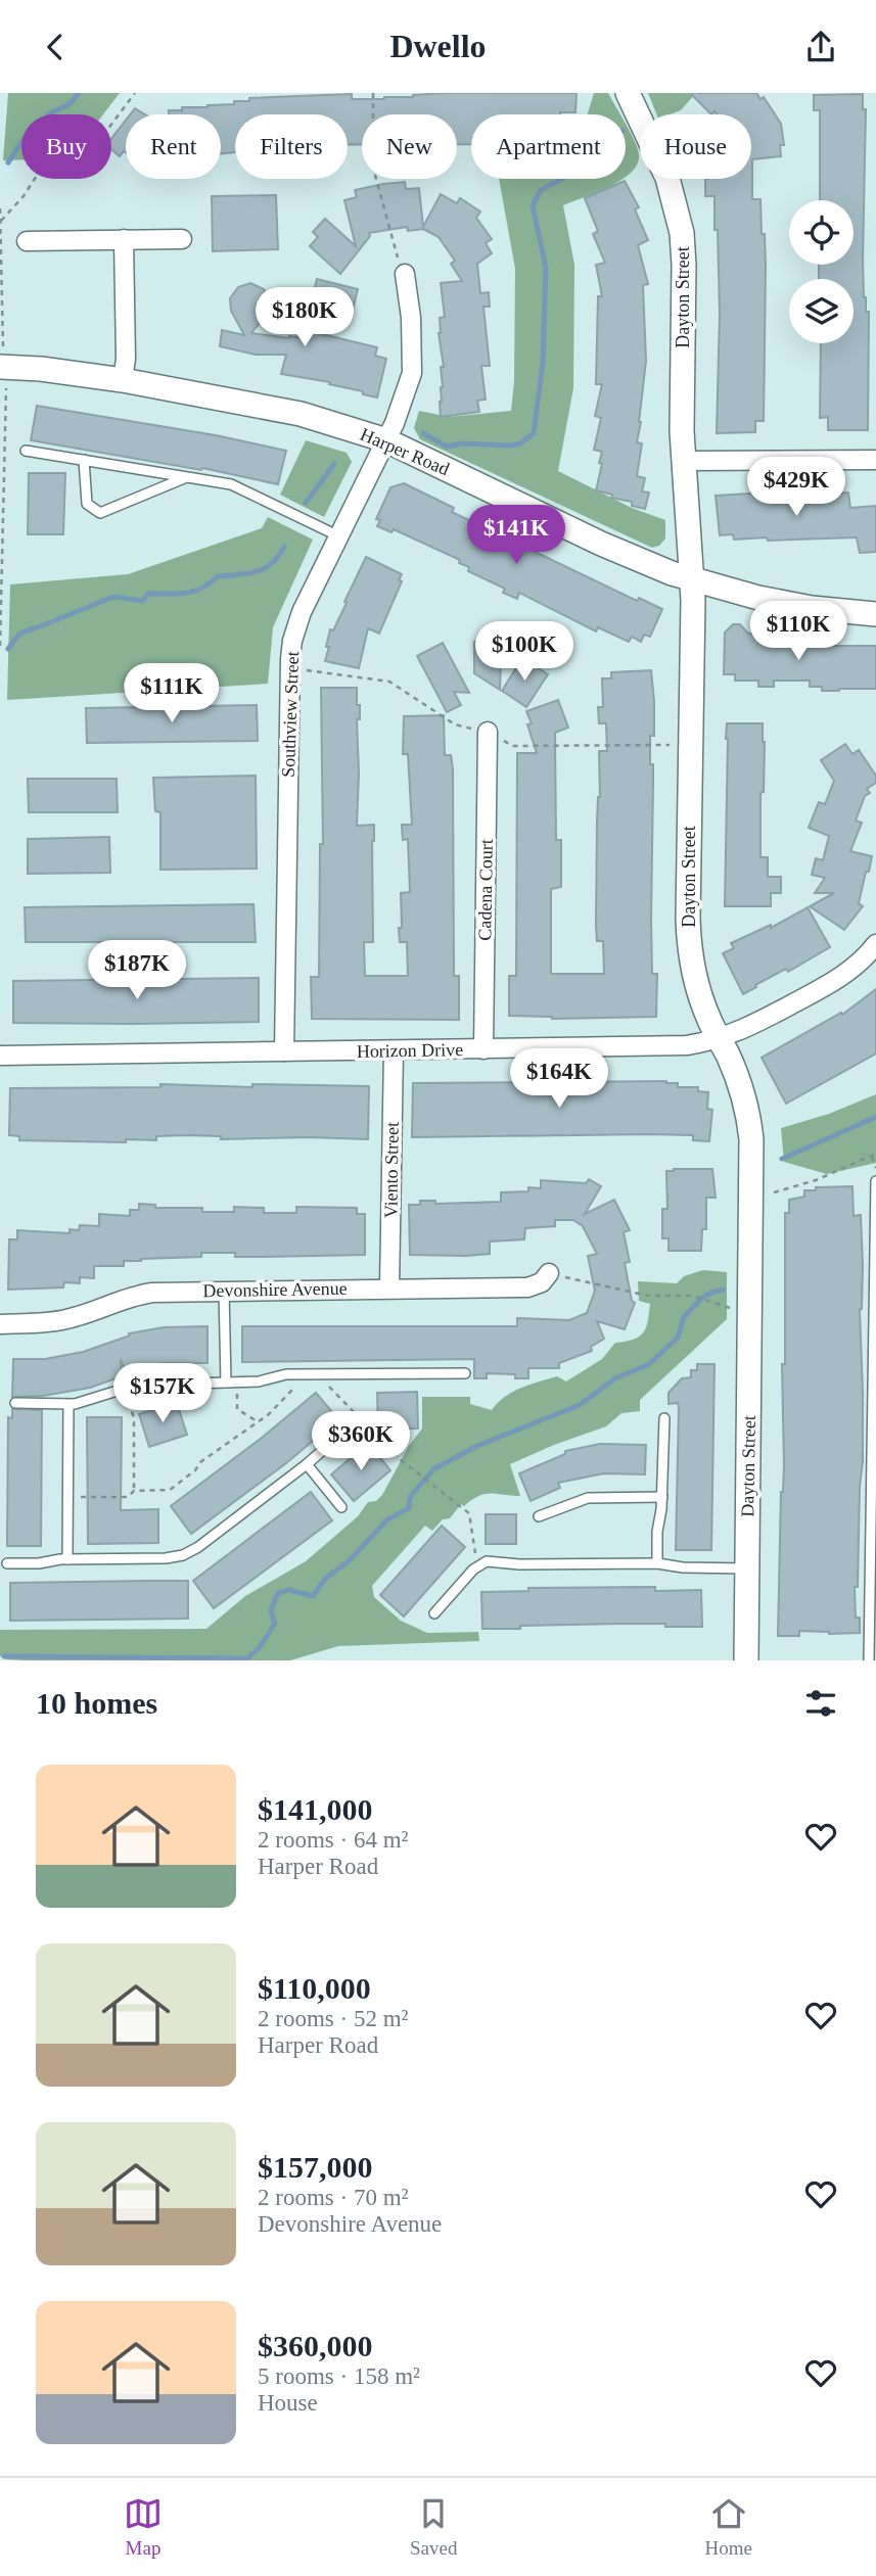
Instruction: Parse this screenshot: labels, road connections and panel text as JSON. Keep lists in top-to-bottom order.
{
  "streets": {
    "street": [
      "Dayton Street",
      "Harper Road",
      "Southview Street",
      "Cadena Court",
      "Horizon Drive",
      "Viento Street",
      "Devonshire Avenue"
    ]
  },
  "crossings": [
    ["Dayton Street", "Harper Road"],
    ["Dayton Street", "Horizon Drive"],
    ["Harper Road", "Southview Street"],
    ["Southview Street", "Horizon Drive"],
    ["Cadena Court", "Horizon Drive"],
    ["Horizon Drive", "Viento Street"],
    ["Viento Street", "Devonshire Avenue"]
  ],
  "page": {
    "header": "Dwello",
    "chip": [
      "Buy",
      "Rent",
      "Filters",
      "New",
      "Apartment",
      "House"
    ],
    "price": [
      "$180K",
      "$429K",
      "$141K",
      "$110K",
      "$100K",
      "$111K",
      "$187K",
      "$164K",
      "$157K",
      "$360K"
    ],
    "heading": "10 homes",
    "list": [
      {
        "name": "$141,000",
        "note": "2 rooms · 64 m² · Harper Road"
      },
      {
        "name": "$110,000",
        "note": "2 rooms · 52 m² · Harper Road"
      },
      {
        "name": "$157,000",
        "note": "2 rooms · 70 m² · Devonshire Avenue"
      },
      {
        "name": "$360,000",
        "note": "5 rooms · 158 m² · House"
      }
    ],
    "tabs": ["Map", "Saved", "Home"]
  }
}
